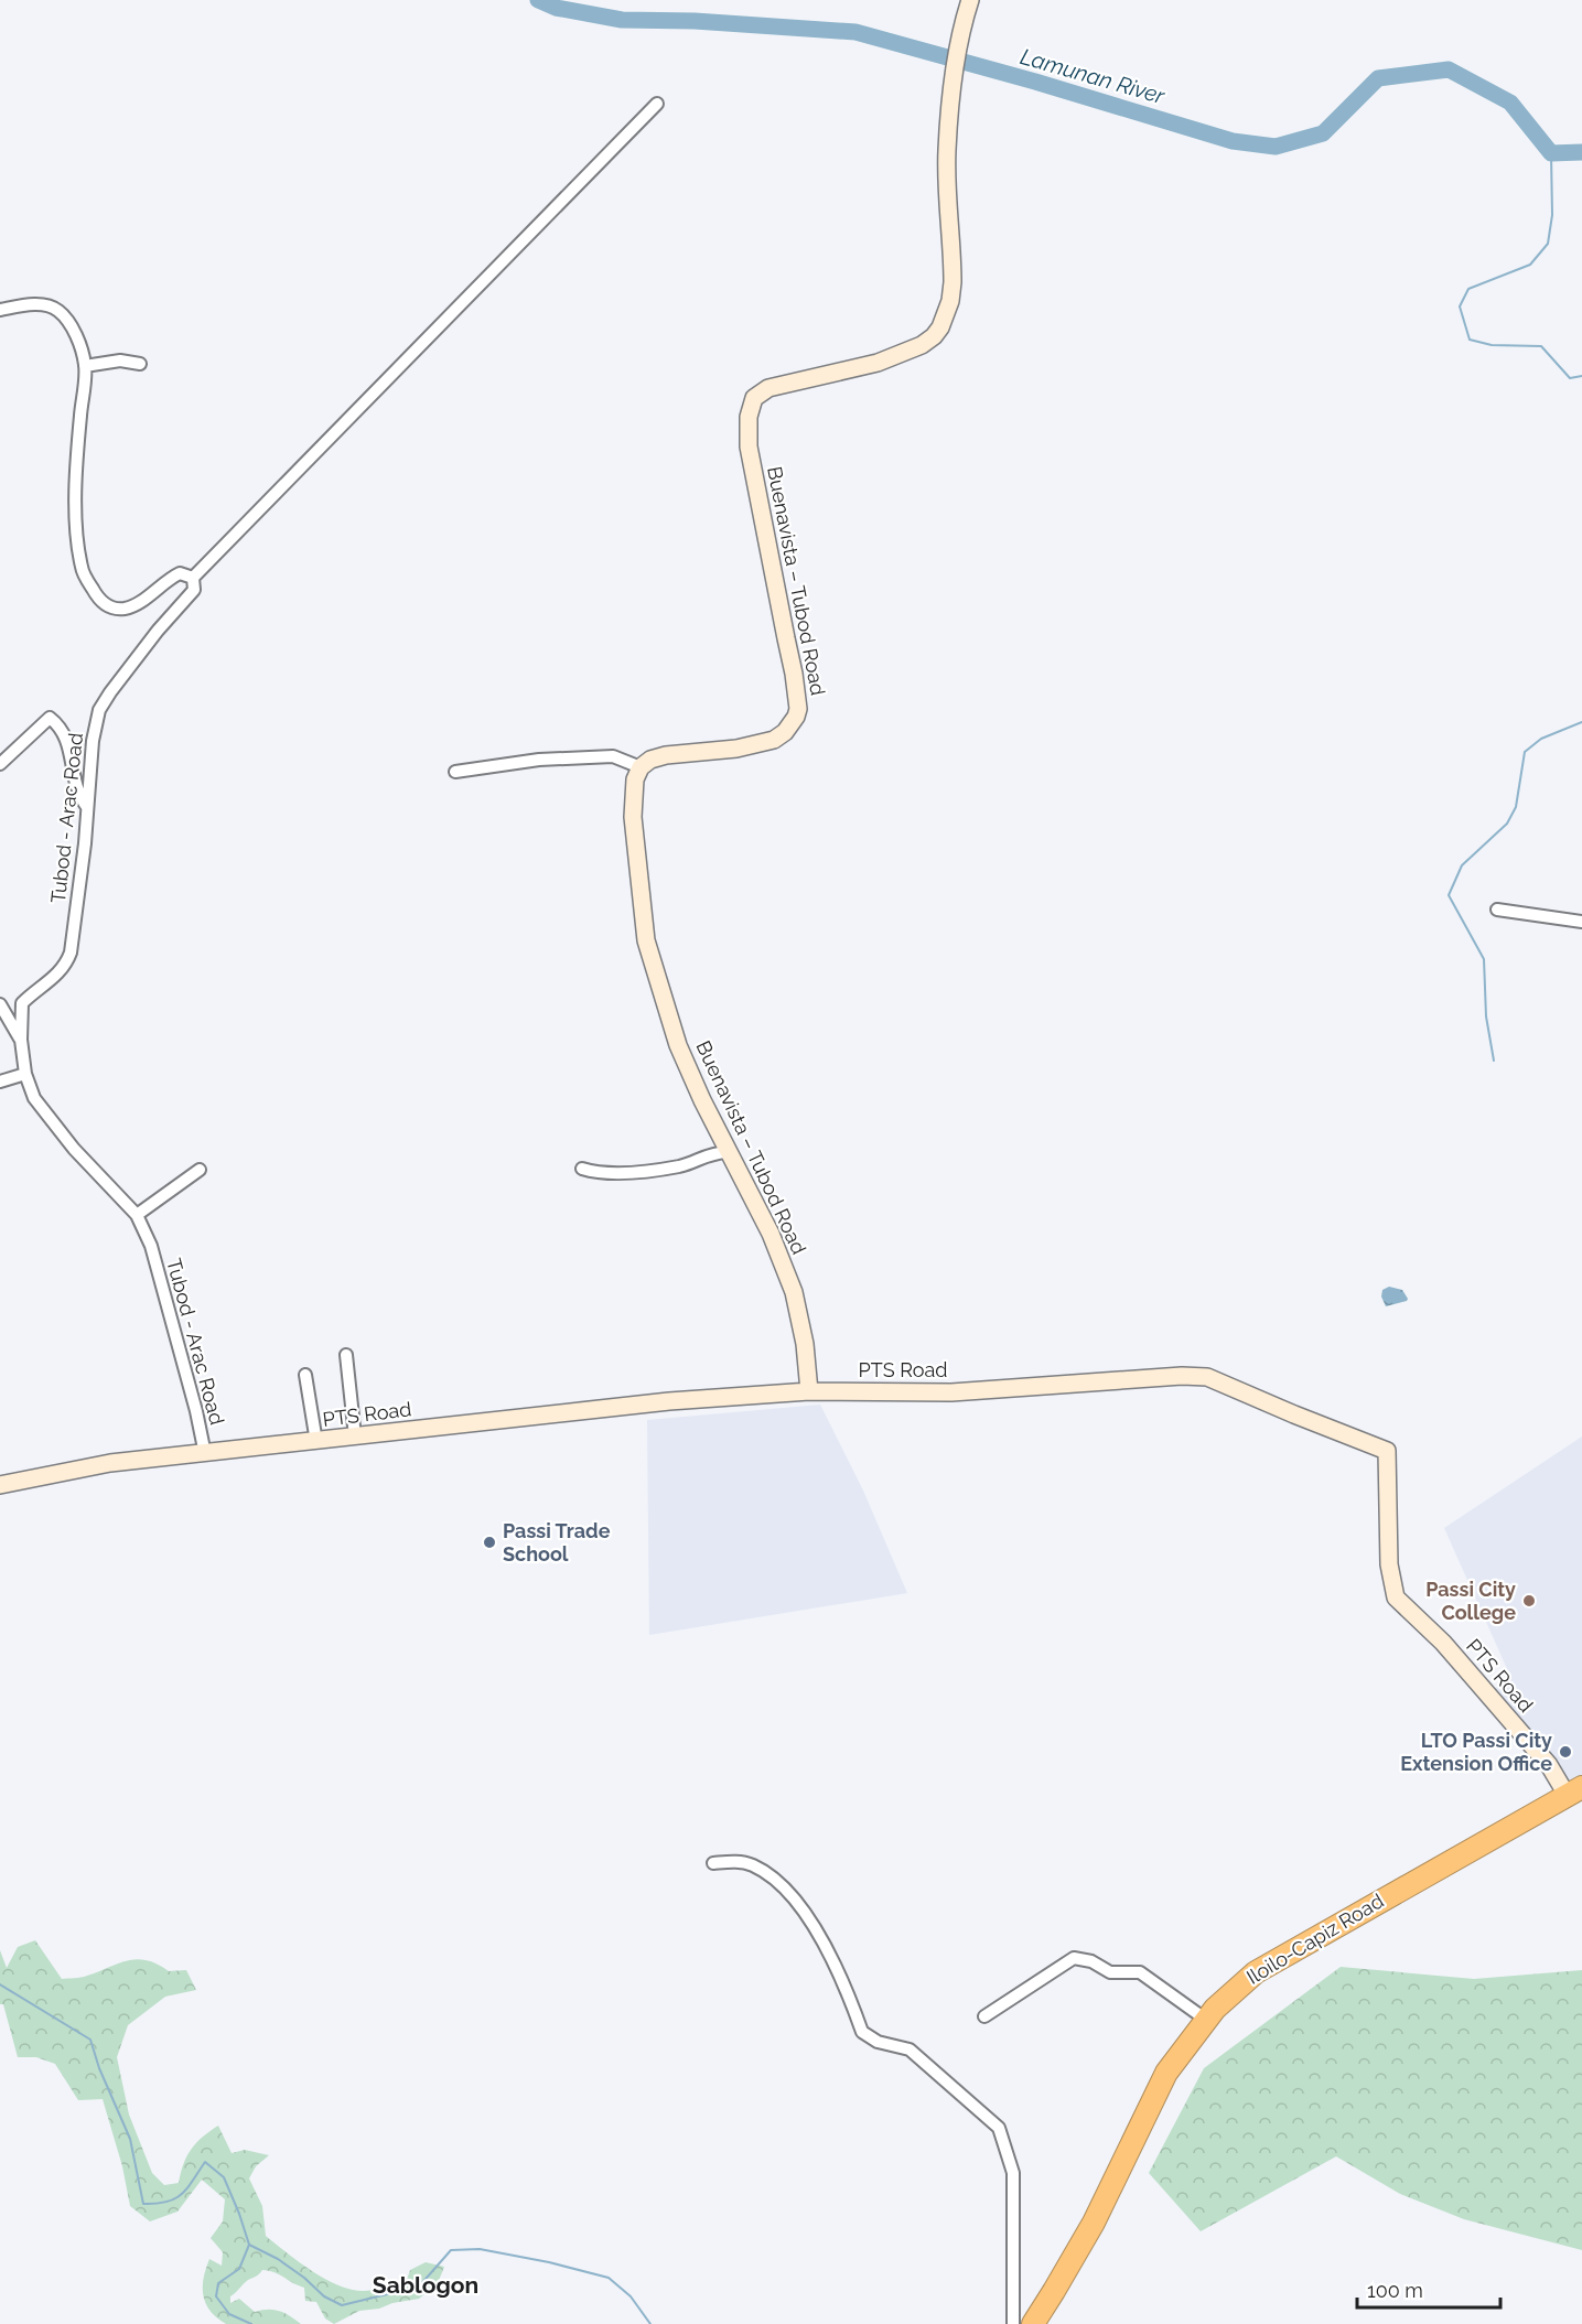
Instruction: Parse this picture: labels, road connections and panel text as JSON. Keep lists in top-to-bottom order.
{
  "streets": {
    "highway": ["Iloilo-Capiz Road"],
    "main road": ["Buenavista – Tubod Road", "PTS Road"],
    "street": ["Tubod - Arac Road"]
  },
  "crossings": [
    ["Buenavista – Tubod Road", "PTS Road"],
    ["Tubod - Arac Road", "PTS Road"],
    ["PTS Road", "Iloilo-Capiz Road"]
  ],
  "districts": ["Sablogon"],
  "water": ["Lamunan River"],
  "places": ["Passi Trade School", "Passi City College", "LTO Passi City Extension Office"],
  "scale_bar": "100 m"
}
